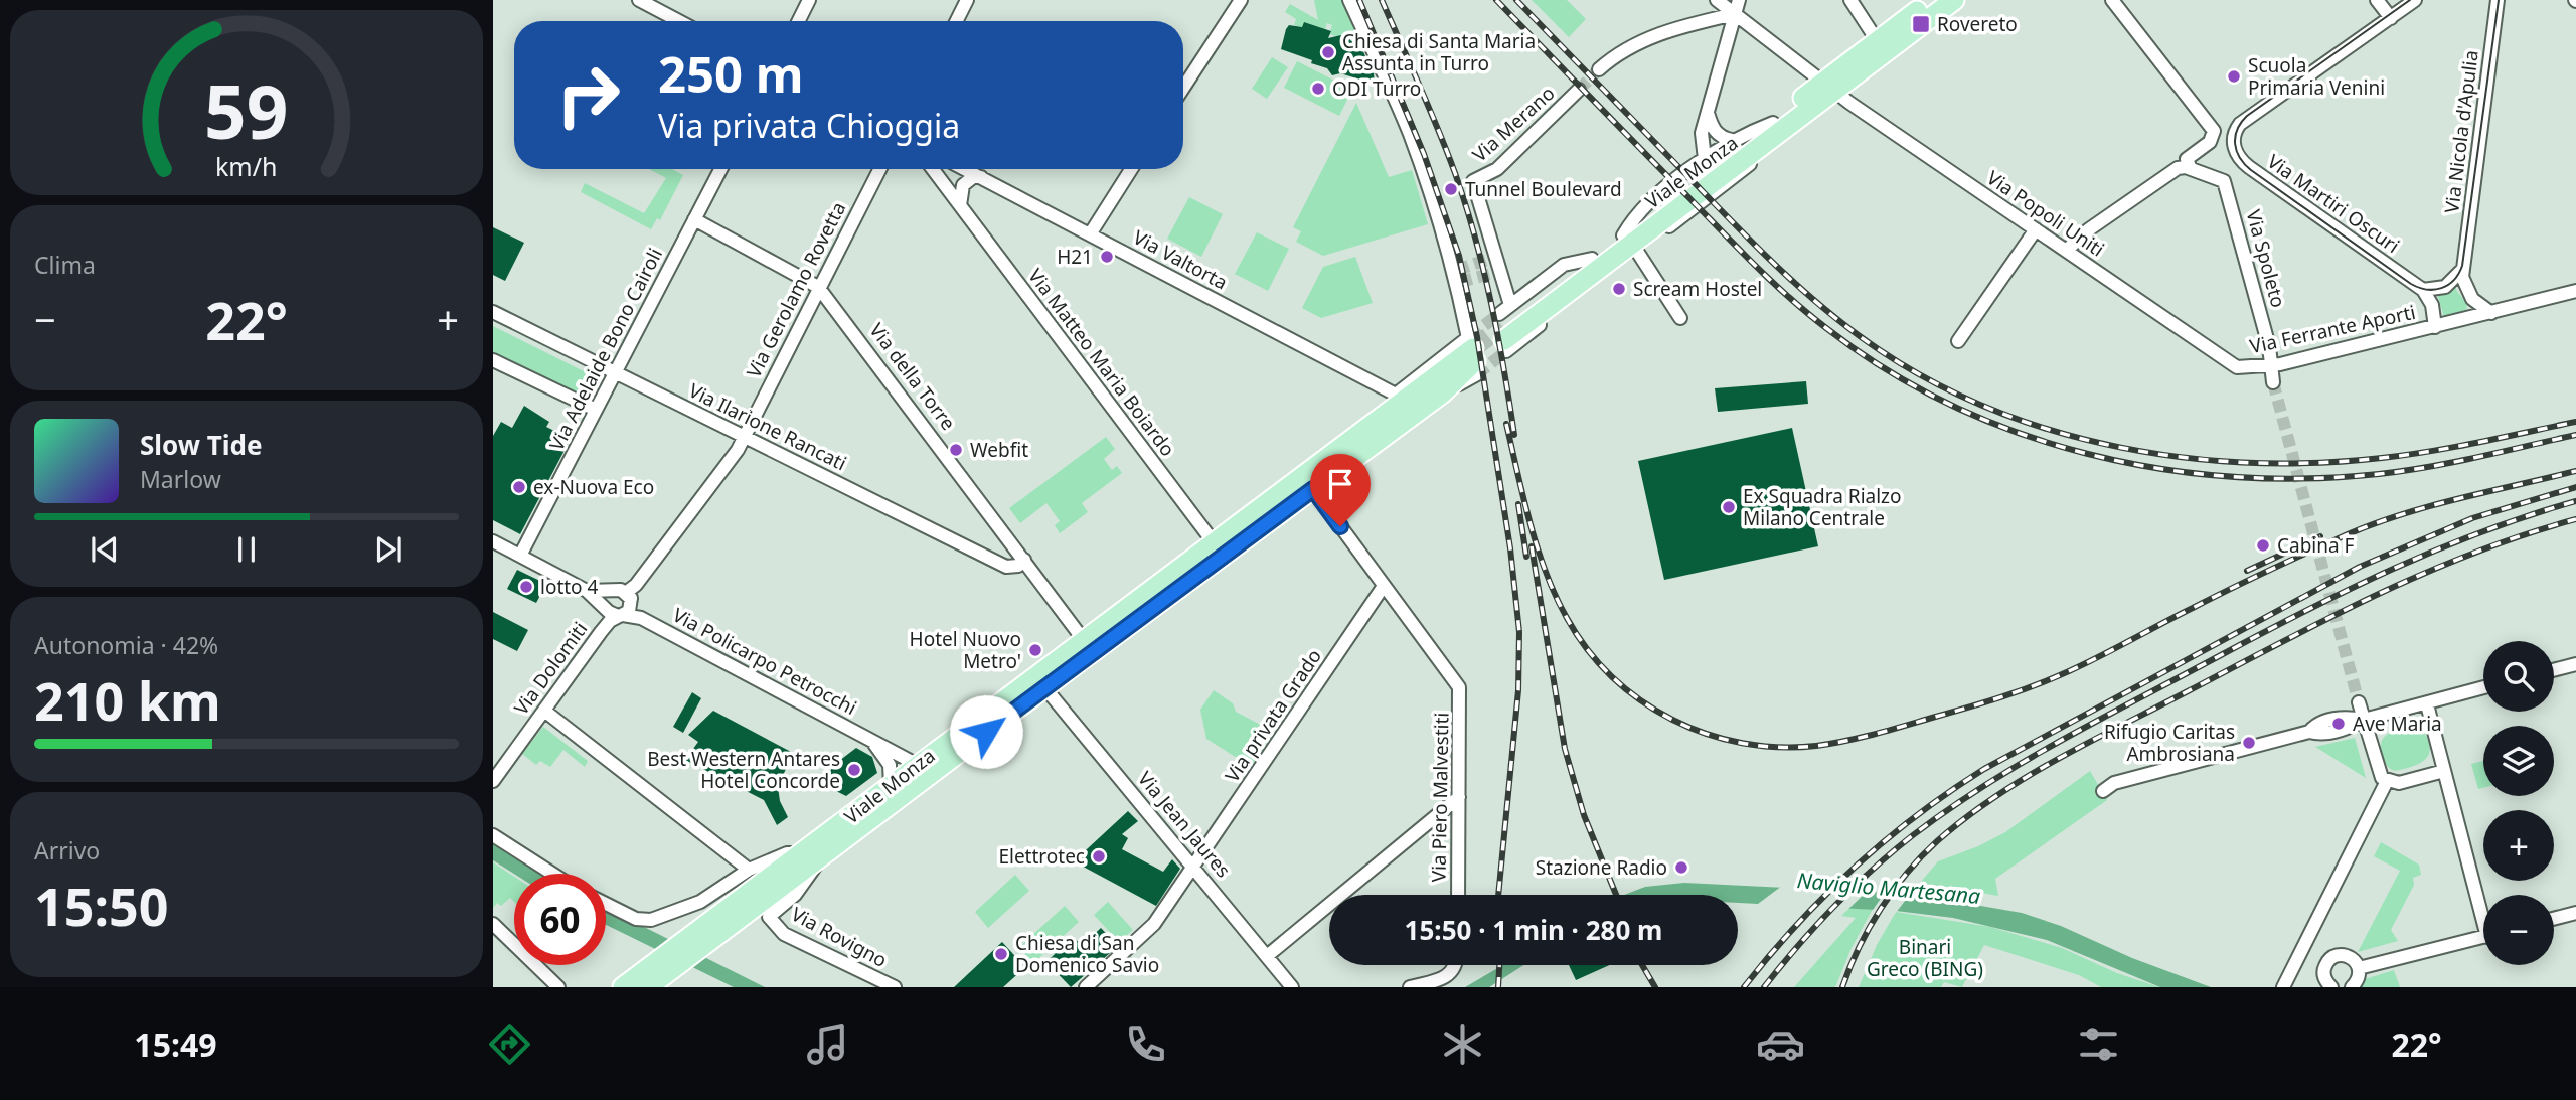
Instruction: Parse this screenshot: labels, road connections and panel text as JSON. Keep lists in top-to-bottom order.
{
  "streets": {
    "main road": ["Viale Monza"],
    "street": [
      "Via Merano",
      "Via Nicola d'Apulia",
      "Via Martiri Oscuri",
      "Via Popoli Uniti",
      "Via Spoleto",
      "Via Valtorta",
      "Via Gerolamo Rovetta",
      "Via Ferrante Aporti",
      "Via Adelaide Bono Cairoli",
      "Via Matteo Maria Boiardo",
      "Via della Torre",
      "Via Ilarione Rancati",
      "Via Policarpo Petrocchi",
      "Via Dolomiti",
      "Via privata Grado",
      "Via Piero Malvestiti",
      "Via Jean Jaures",
      "Via Rovigno"
    ]
  },
  "crossings": [
    ["Via Merano", "Viale Monza"],
    ["Via Nicola d'Apulia", "Via Ferrante Aporti"],
    ["Viale Monza", "Via Popoli Uniti"],
    ["Viale Monza", "Via Valtorta"],
    ["Viale Monza", "Via Matteo Maria Boiardo"],
    ["Viale Monza", "Via della Torre"],
    ["Viale Monza", "Via Policarpo Petrocchi"],
    ["Viale Monza", "Via Jean Jaures"],
    ["Viale Monza", "Via Rovigno"],
    ["Via Martiri Oscuri", "Via Ferrante Aporti"],
    ["Via Popoli Uniti", "Via Ferrante Aporti"],
    ["Via Spoleto", "Via Ferrante Aporti"],
    ["Via Gerolamo Rovetta", "Via della Torre"],
    ["Via Gerolamo Rovetta", "Via Ilarione Rancati"],
    ["Via Gerolamo Rovetta", "Via Dolomiti"],
    ["Via Adelaide Bono Cairoli", "Via della Torre"],
    ["Via Adelaide Bono Cairoli", "Via Ilarione Rancati"],
    ["Via della Torre", "Via Ilarione Rancati"],
    ["Via Ilarione Rancati", "Via Dolomiti"],
    ["Via Policarpo Petrocchi", "Via Dolomiti"],
    ["Via privata Grado", "Via Piero Malvestiti"],
    ["Via privata Grado", "Via Jean Jaures"]
  ],
  "water": ["Naviglio Martesana"],
  "parks": ["Binari Greco (BING)"],
  "places": {
    "transit": ["Rovereto"],
    "other": [
      "Chiesa di Santa Maria Assunta in Turro",
      "Scuola Primaria Venini",
      "ODI Turro",
      "Tunnel Boulevard",
      "H21",
      "Scream Hostel",
      "Webfit",
      "ex-Nuova Eco",
      "Ex Squadra Rialzo Milano Centrale",
      "Cabina F",
      "lotto 4",
      "Hotel Nuovo Metro'",
      "Ave Maria",
      "Rifugio Caritas Ambrosiana",
      "Best Western Antares Hotel Concorde",
      "Elettrotec",
      "Stazione Radio",
      "Chiesa di San Domenico Savio"
    ]
  },
  "page": {
    "turn": ["250 m", "Via privata Chioggia"],
    "tile": [
      "Clima",
      ["Autonomia · 42%", "210 km"],
      ["Arrivo", "15:50"]
    ],
    "heat": ["−", "22°", "+"],
    "song": ["Slow Tide", "Marlow"],
    "map_buttons": ["+", "−"],
    "limit": "60",
    "trip": "15:50 · 1 min · 280 m",
    "tabs": ["15:49", "22°"],
    "gauge": ["59", "km/h"]
  }
}
